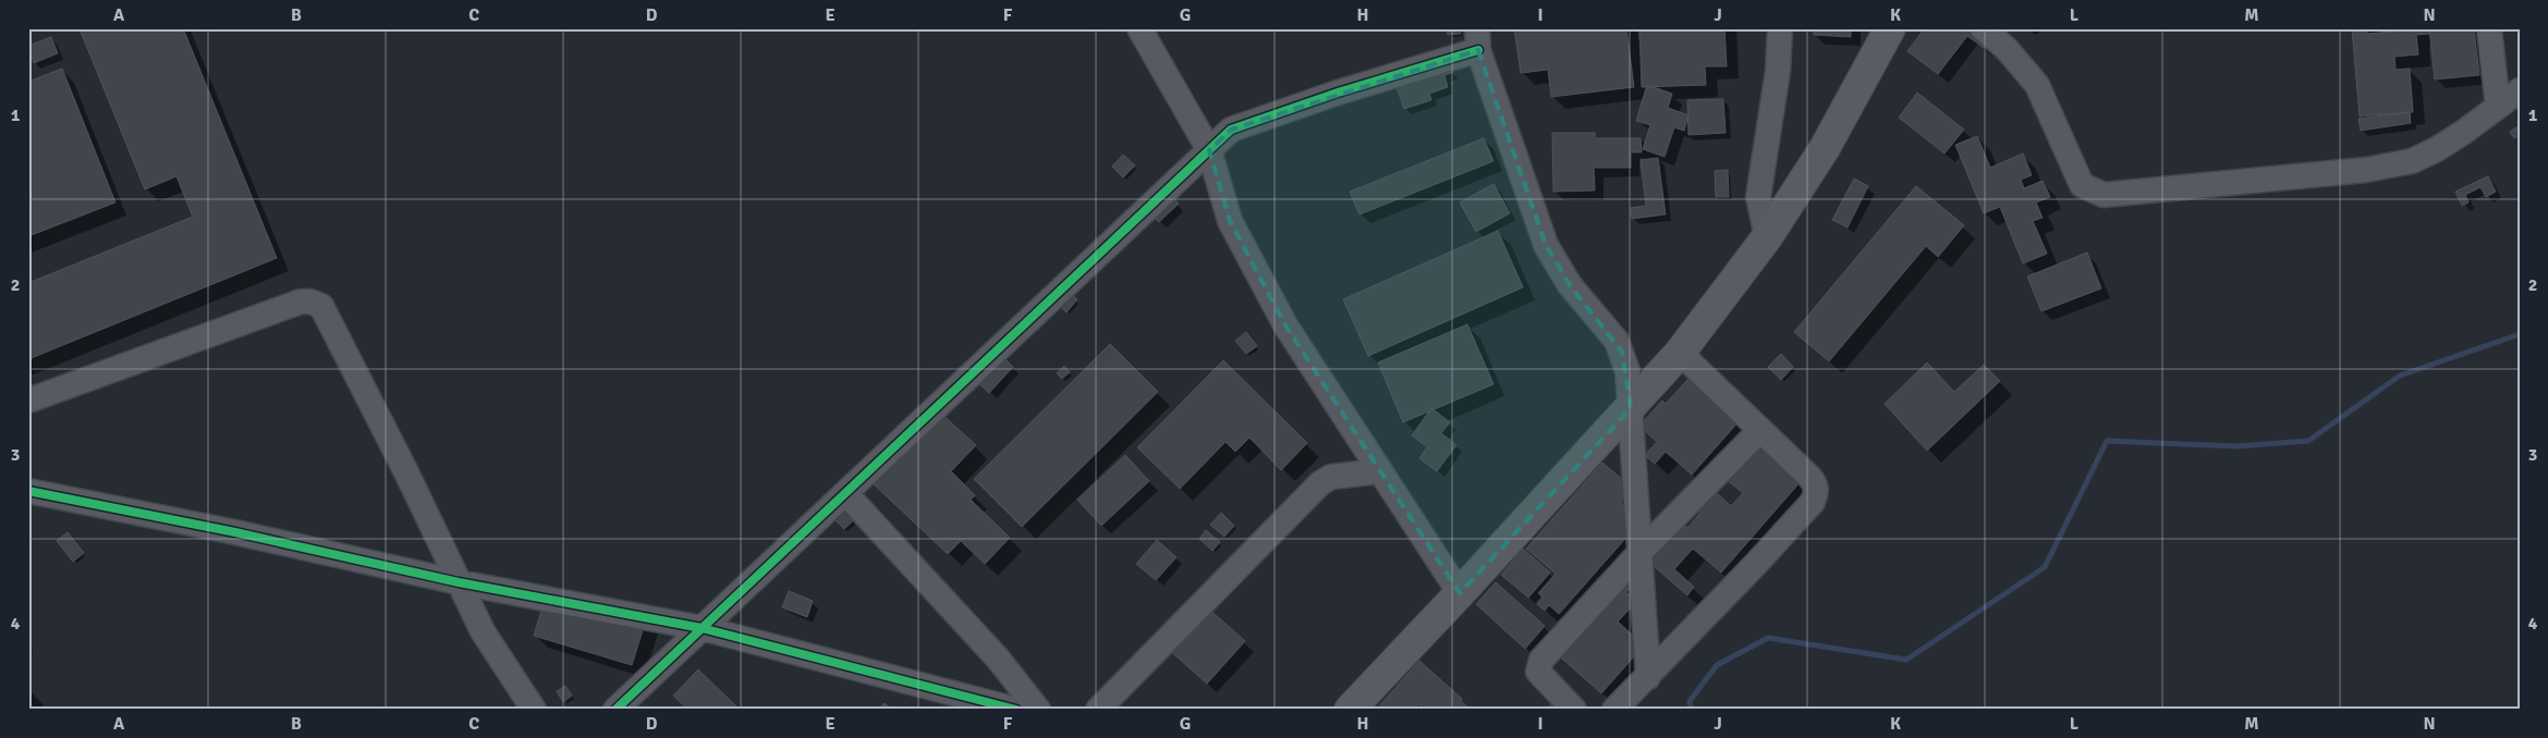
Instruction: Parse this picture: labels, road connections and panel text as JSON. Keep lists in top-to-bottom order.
{
  "grid": {
    "columns": [
      "A",
      "B",
      "C",
      "D",
      "E",
      "F",
      "G",
      "H",
      "I",
      "J",
      "K",
      "L",
      "M",
      "N"
    ],
    "rows": [
      "1",
      "2",
      "3",
      "4"
    ]
  }
}
